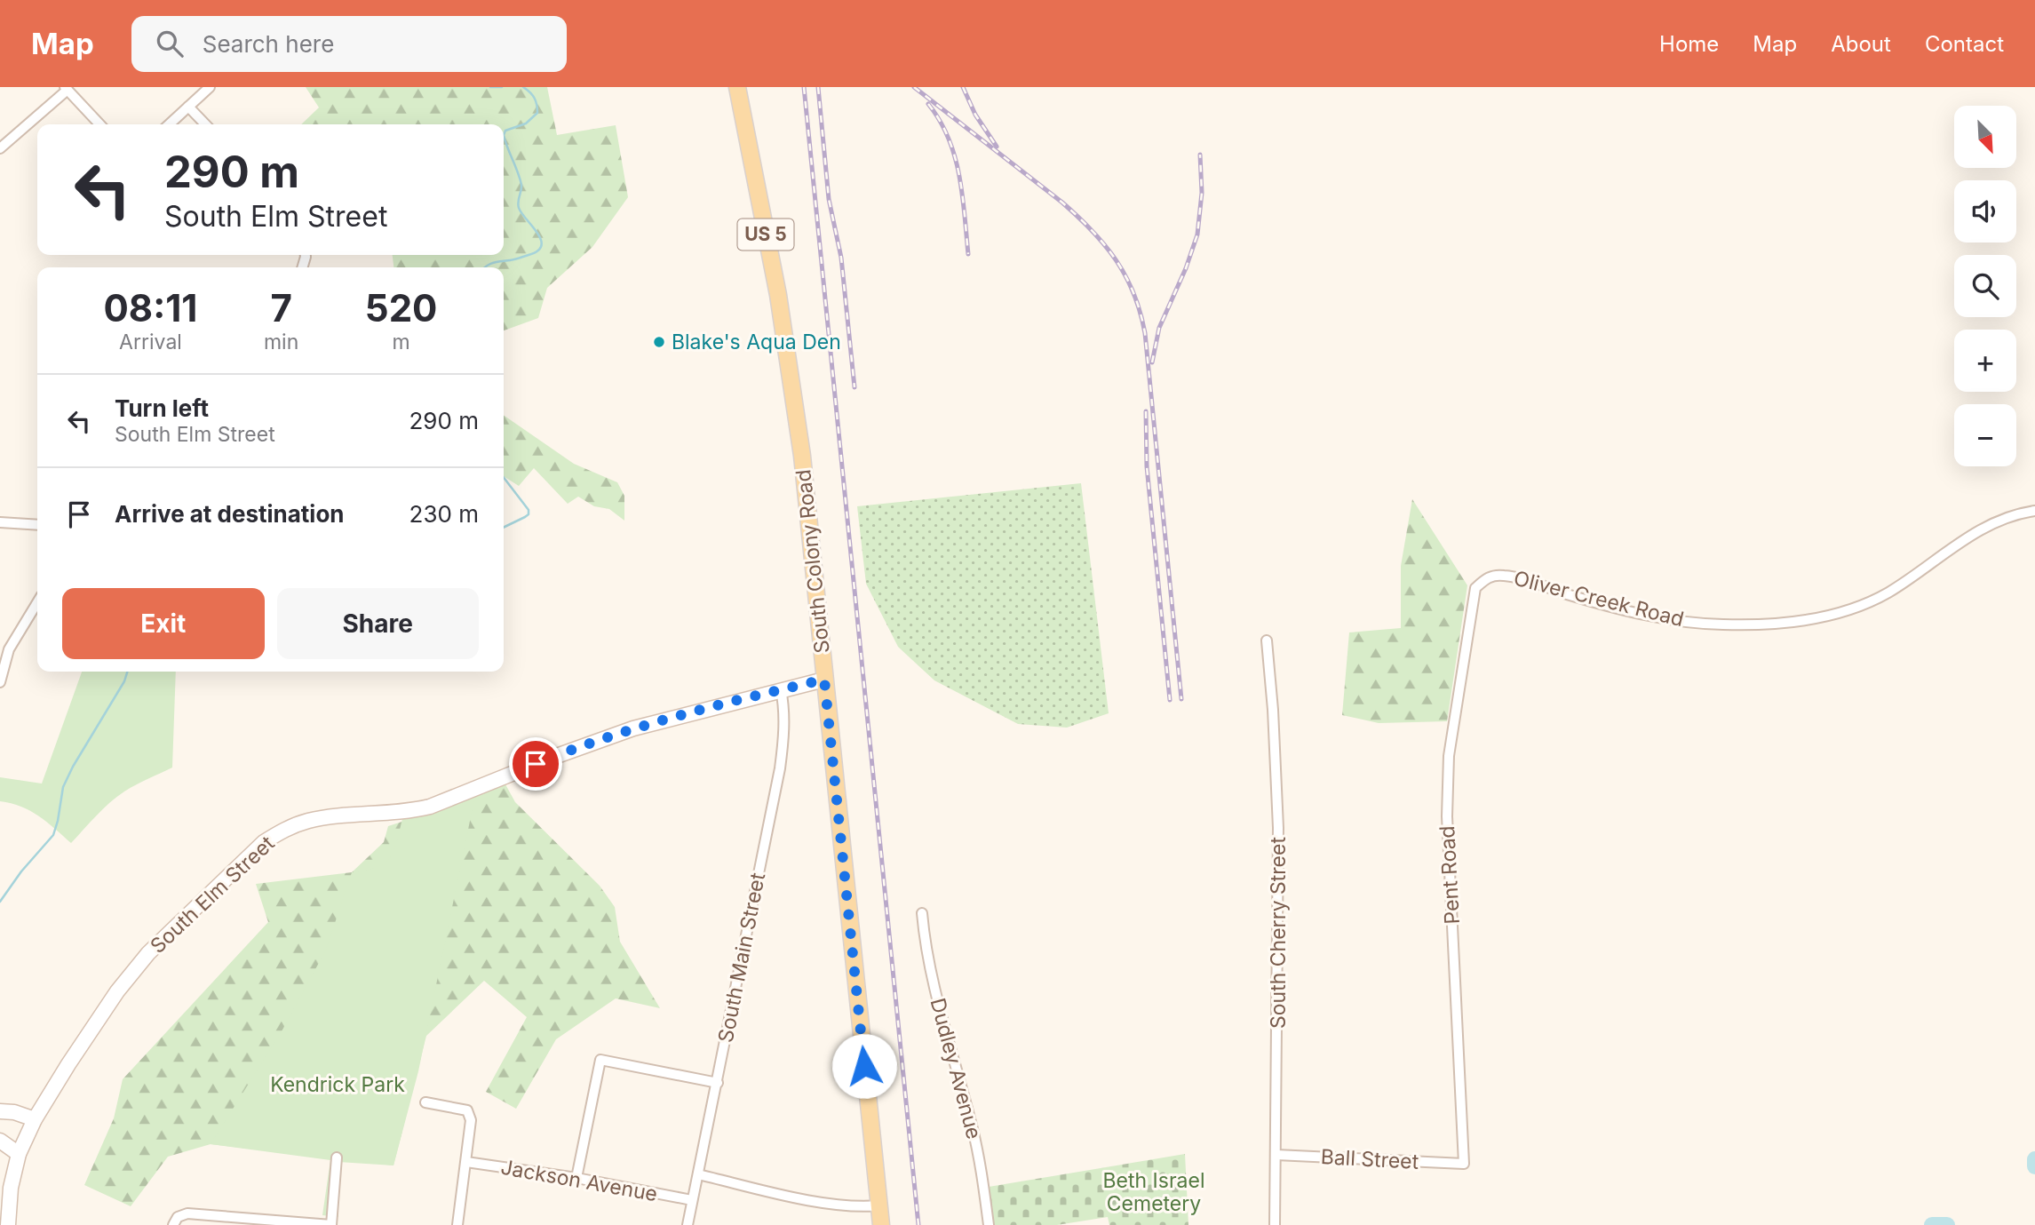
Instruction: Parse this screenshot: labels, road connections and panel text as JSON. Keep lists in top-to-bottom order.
{
  "streets": {
    "main road": ["US 5", "South Colony Road", "South Elm Street"],
    "street": [
      "Oliver Creek Road",
      "Pent Road",
      "South Cherry Street",
      "South Main Street",
      "Dudley Avenue",
      "Ball Street",
      "Jackson Avenue"
    ]
  },
  "crossings": [
    ["South Colony Road", "South Elm Street"],
    ["Oliver Creek Road", "Pent Road"],
    ["Pent Road", "Ball Street"],
    ["South Elm Street", "South Main Street"],
    ["South Cherry Street", "Ball Street"],
    ["South Main Street", "Jackson Avenue"]
  ],
  "parks": ["Kendrick Park", "Beth Israel Cemetery"],
  "places": ["Blake's Aqua Den"],
  "north": "bottom right",
  "page": {
    "header": "Map",
    "search": "Search here",
    "nav": [
      "Home",
      "Map",
      "About",
      "Contact"
    ],
    "map_buttons": ["+", "−"],
    "turn": ["290 m", "South Elm Street"],
    "eta": [
      "08:11",
      "Arrival",
      "7",
      "min",
      "520",
      "m"
    ],
    "list": [
      {
        "name": "Turn left",
        "note": "South Elm Street",
        "value": "290 m"
      },
      {
        "name": "Arrive at destination",
        "value": "230 m"
      }
    ],
    "buttons": ["Exit", "Share"]
  }
}
